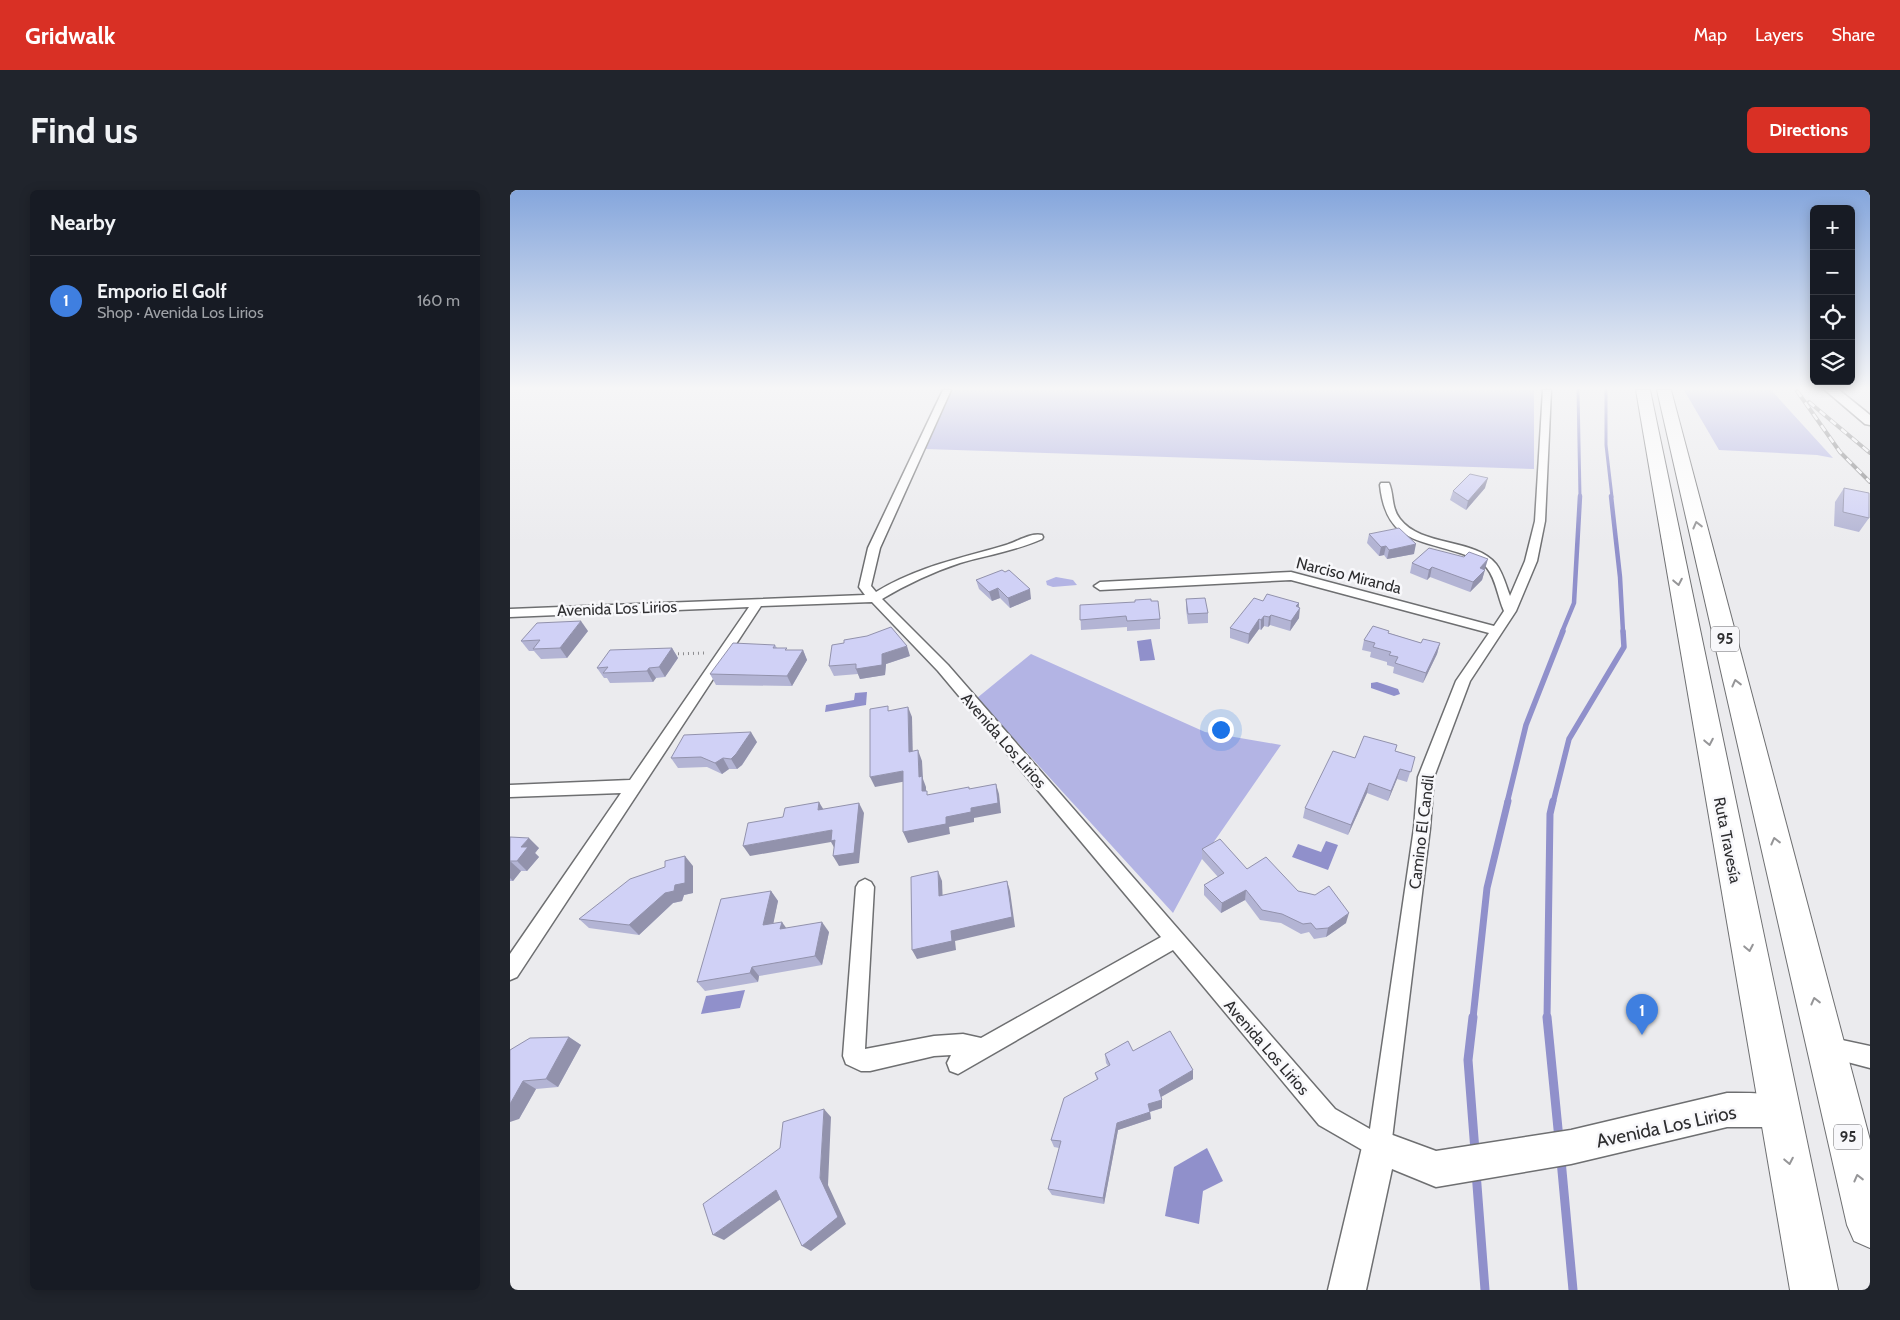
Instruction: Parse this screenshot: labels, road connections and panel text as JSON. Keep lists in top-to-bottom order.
{
  "streets": {
    "highway": ["95", "Ruta Travesía"],
    "street": ["Narciso Miranda", "Avenida Los Lirios", "Camino El Candil"]
  },
  "crossings": [
    ["Narciso Miranda", "Camino El Candil"],
    ["Avenida Los Lirios", "Camino El Candil"],
    ["Avenida Los Lirios", "Ruta Travesía"]
  ],
  "page": {
    "header": "Gridwalk",
    "nav": ["Map", "Layers", "Share"],
    "buttons": "Directions",
    "title": "Find us",
    "heading": "Nearby",
    "map_buttons": ["+", "−"],
    "list": [
      {
        "mark": "1",
        "name": "Emporio El Golf",
        "note": "Shop · Avenida Los Lirios",
        "value": "160 m"
      }
    ],
    "pins": "1"
  }
}
